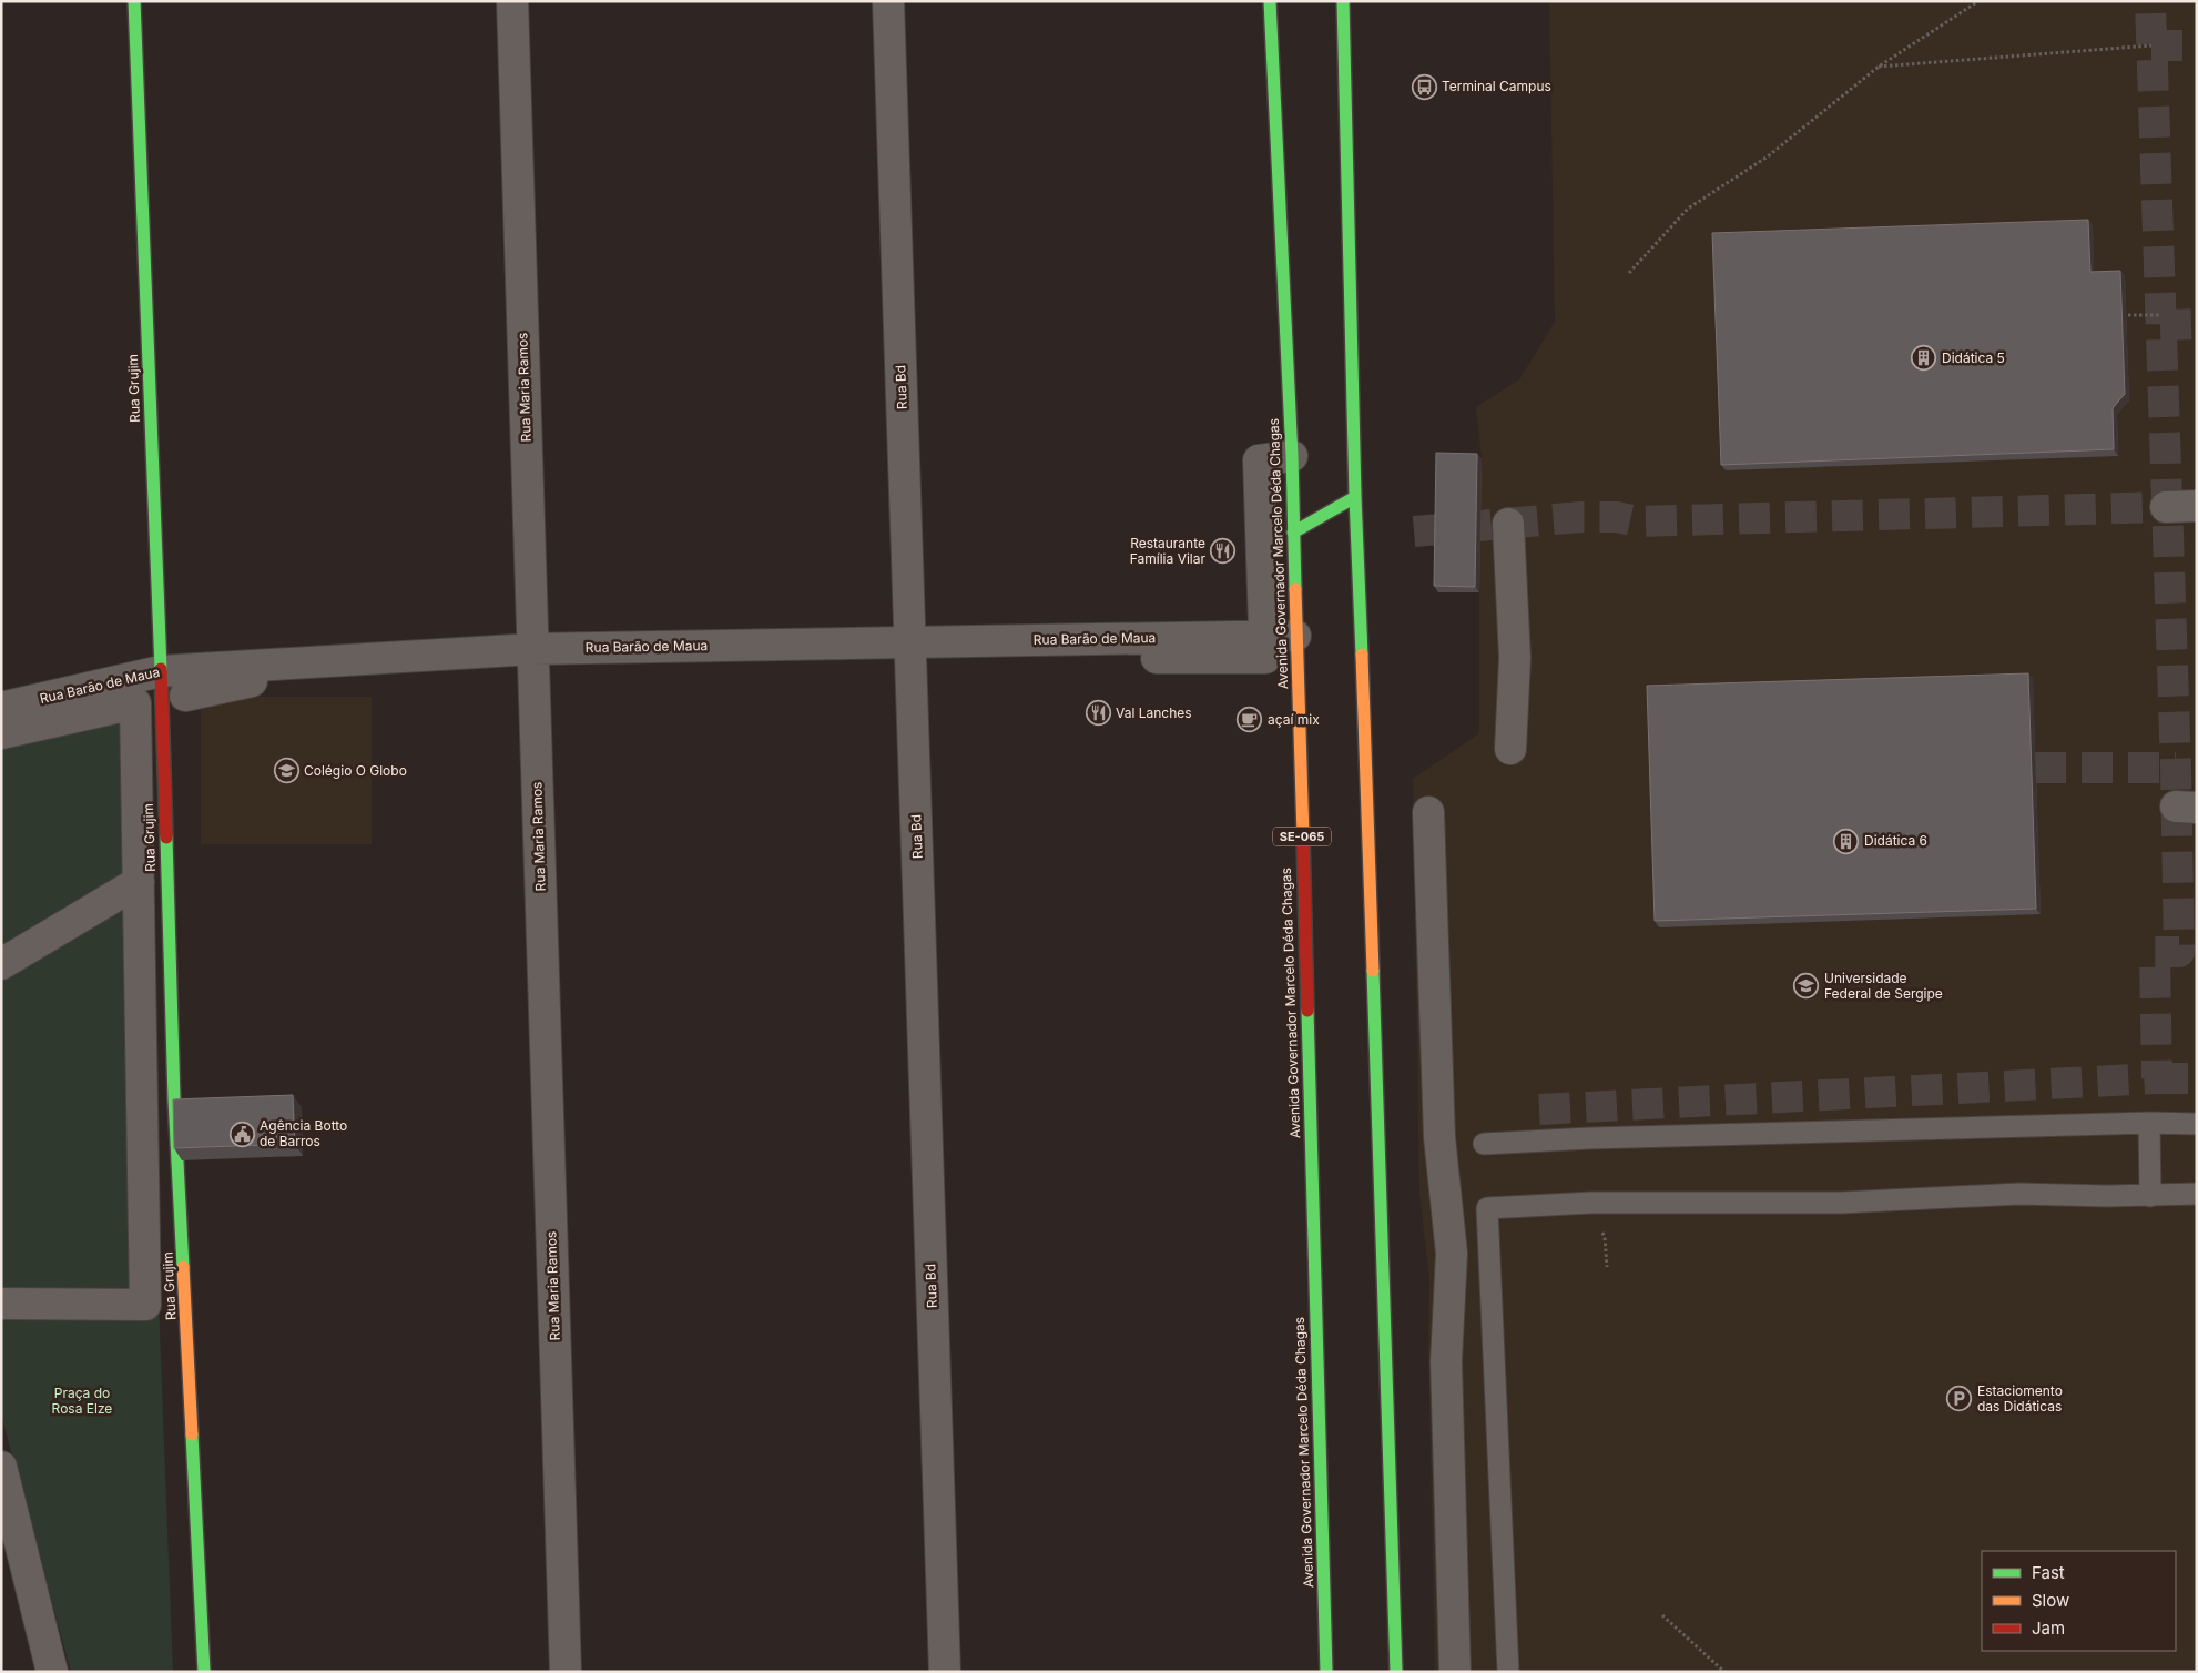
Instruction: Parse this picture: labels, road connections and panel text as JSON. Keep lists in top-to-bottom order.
{
  "streets": {
    "main road": ["Rua Grujim", "Avenida Governador Marcelo Déda Chagas", "SE-065"],
    "street": ["Rua Maria Ramos", "Rua Bd", "Rua Barão de Maua"]
  },
  "crossings": [
    ["Rua Maria Ramos", "Rua Barão de Maua"],
    ["Rua Bd", "Rua Barão de Maua"],
    ["Rua Grujim", "Rua Barão de Maua"],
    ["Avenida Governador Marcelo Déda Chagas", "Rua Barão de Maua"]
  ],
  "parks": ["Praça do Rosa Elze"],
  "places": {
    "bus stop": ["Terminal Campus"],
    "building": ["Didática 5", "Didática 6"],
    "restaurant": ["Restaurante Família Vilar", "Val Lanches"],
    "cafe": ["açaí mix"],
    "school or university": ["Colégio O Globo", "Universidade Federal de Sergipe"],
    "public building": ["Agência Botto de Barros"],
    "parking": ["Estaciomento das Didáticas"]
  },
  "legend": ["Fast", "Slow", "Jam"]
}
